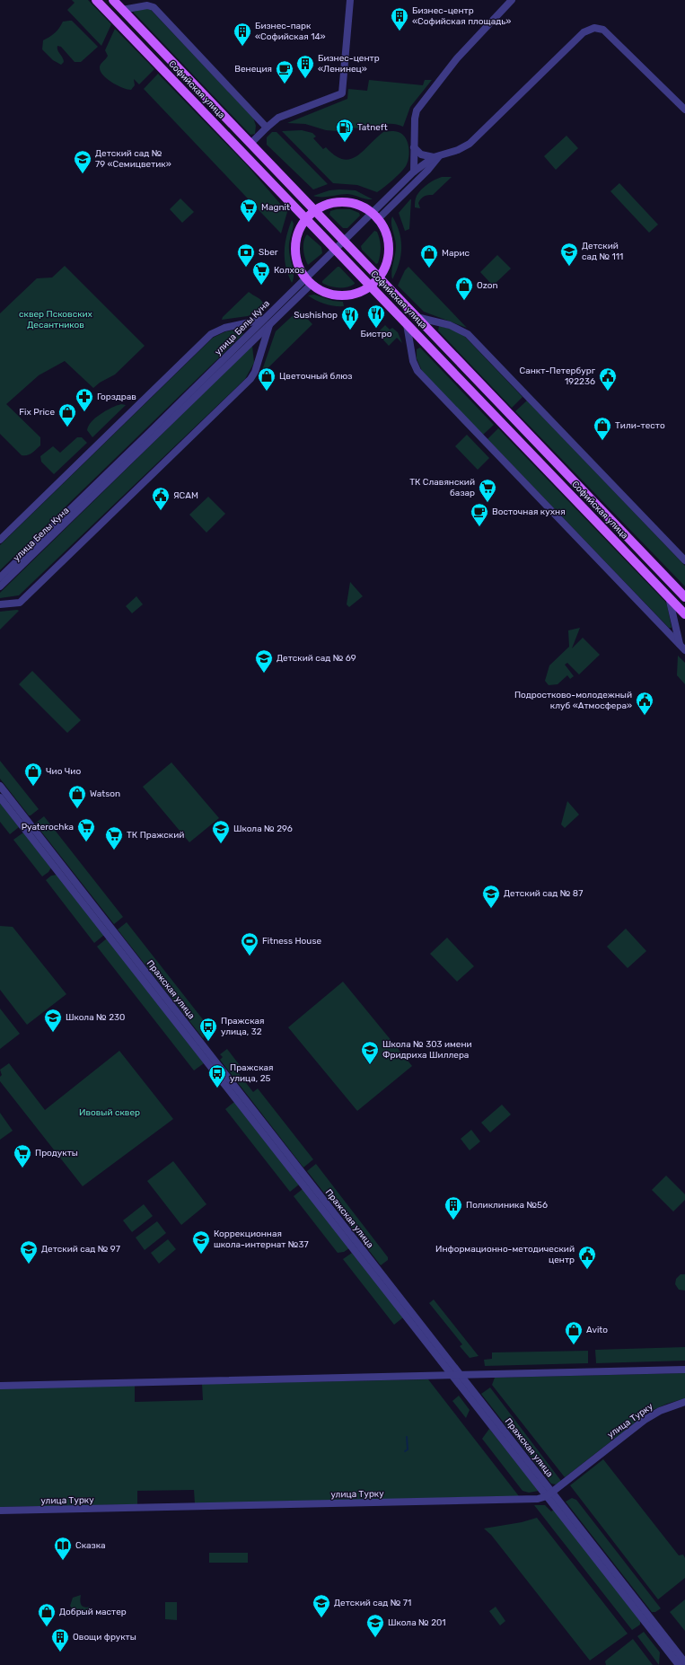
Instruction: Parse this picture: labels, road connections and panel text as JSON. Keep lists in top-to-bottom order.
{
  "streets": {
    "main road": ["Софийская улица"],
    "street": ["улица Белы Куна", "Пражская улица", "улица Турку"]
  },
  "crossings": [
    ["Софийская улица", "улица Белы Куна"],
    ["Пражская улица", "улица Турку"]
  ],
  "parks": ["сквер Псковских Десантников", "Ивовый сквер"],
  "places": {
    "building": [
      "Бизнес-центр «Софийская площадь»",
      "Бизнес-парк «Софийская 14»",
      "Бизнес-центр «Ленинец»",
      "Поликлиника №56",
      "Овощи фрукты"
    ],
    "cafe": ["Венеция", "Восточная кухня"],
    "fuel station": ["Tatneft"],
    "school or university": [
      "Детский сад № 79 «Семицветик»",
      "Детский сад № 111",
      "Детский сад № 69",
      "Школа № 296",
      "Детский сад № 87",
      "Школа № 230",
      "Школа № 303 имени Фридриха Шиллера",
      "Коррекционная школа-интернат №37",
      "Детский сад № 97",
      "Детский сад № 71",
      "Школа № 201"
    ],
    "supermarket": [
      "Magnit",
      "Колхоз",
      "ТК Славянский базар",
      "Pyaterochka",
      "ТК Пражский",
      "Продукты"
    ],
    "bank": ["Sber"],
    "shop": [
      "Марис",
      "Ozon",
      "Цветочный блюз",
      "Fix Price",
      "Тили-тесто",
      "Чио Чио",
      "Watson",
      "Avito",
      "Добрый мастер"
    ],
    "restaurant": ["Бистро", "Sushishop"],
    "public building": [
      "Санкт-Петербург 192236",
      "ЯСАМ",
      "Подростково-молодежный клуб «Атмосфера»",
      "Информационно-методический центр"
    ],
    "pharmacy": ["Горздрав"],
    "sports": ["Fitness House"],
    "bus stop": ["Пражская улица, 32", "Пражская улица, 25"],
    "library": ["Сказка"]
  }
}
